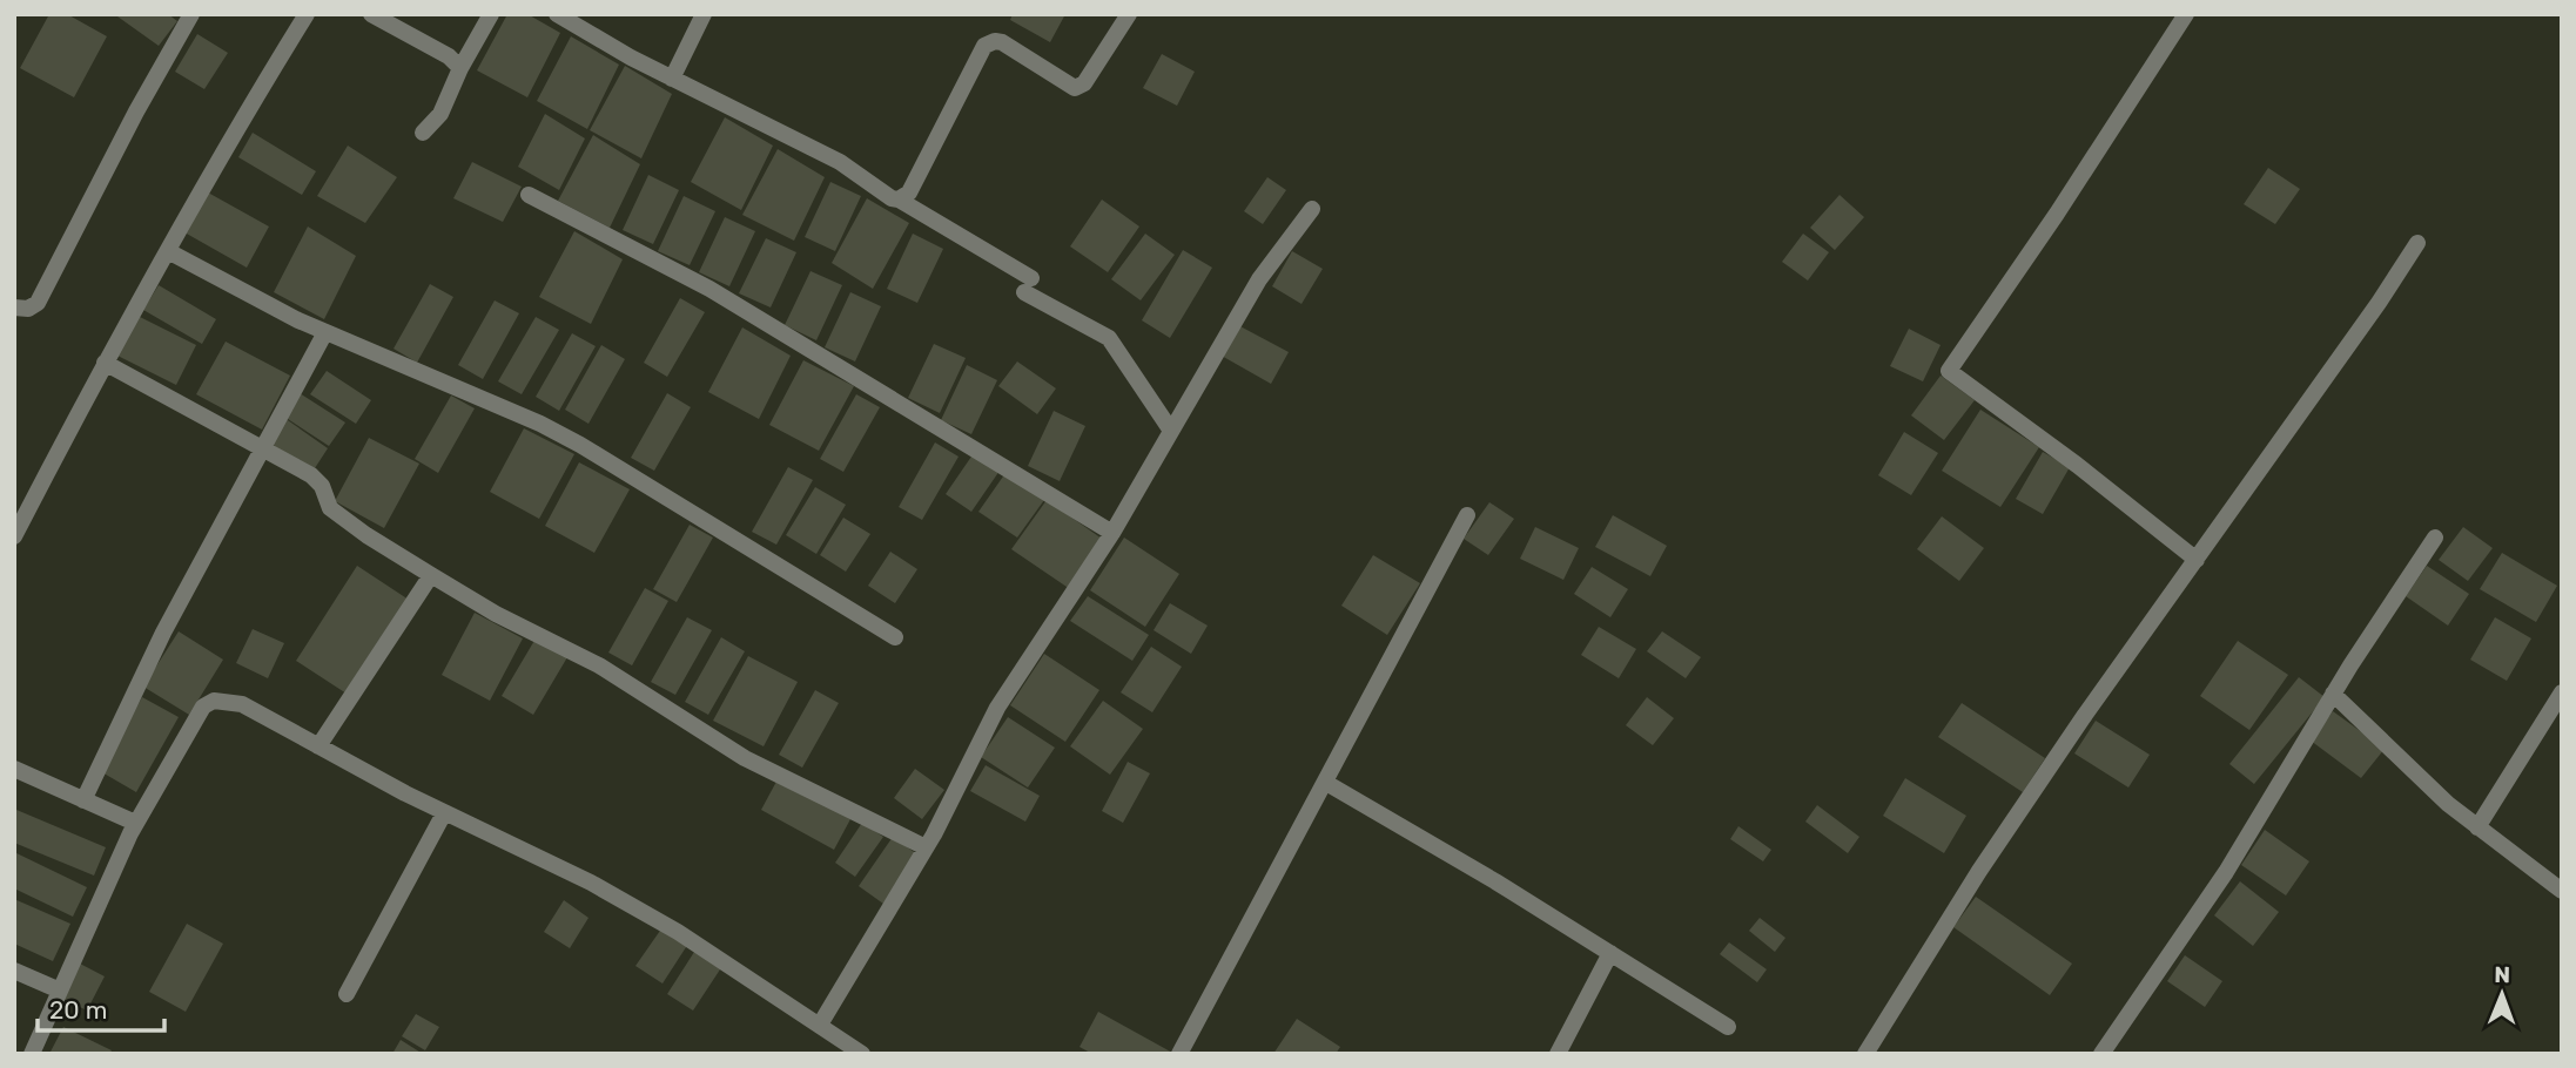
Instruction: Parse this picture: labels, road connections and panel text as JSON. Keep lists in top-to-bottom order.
{
  "scale_bar": "20 m",
  "north": "top"
}
